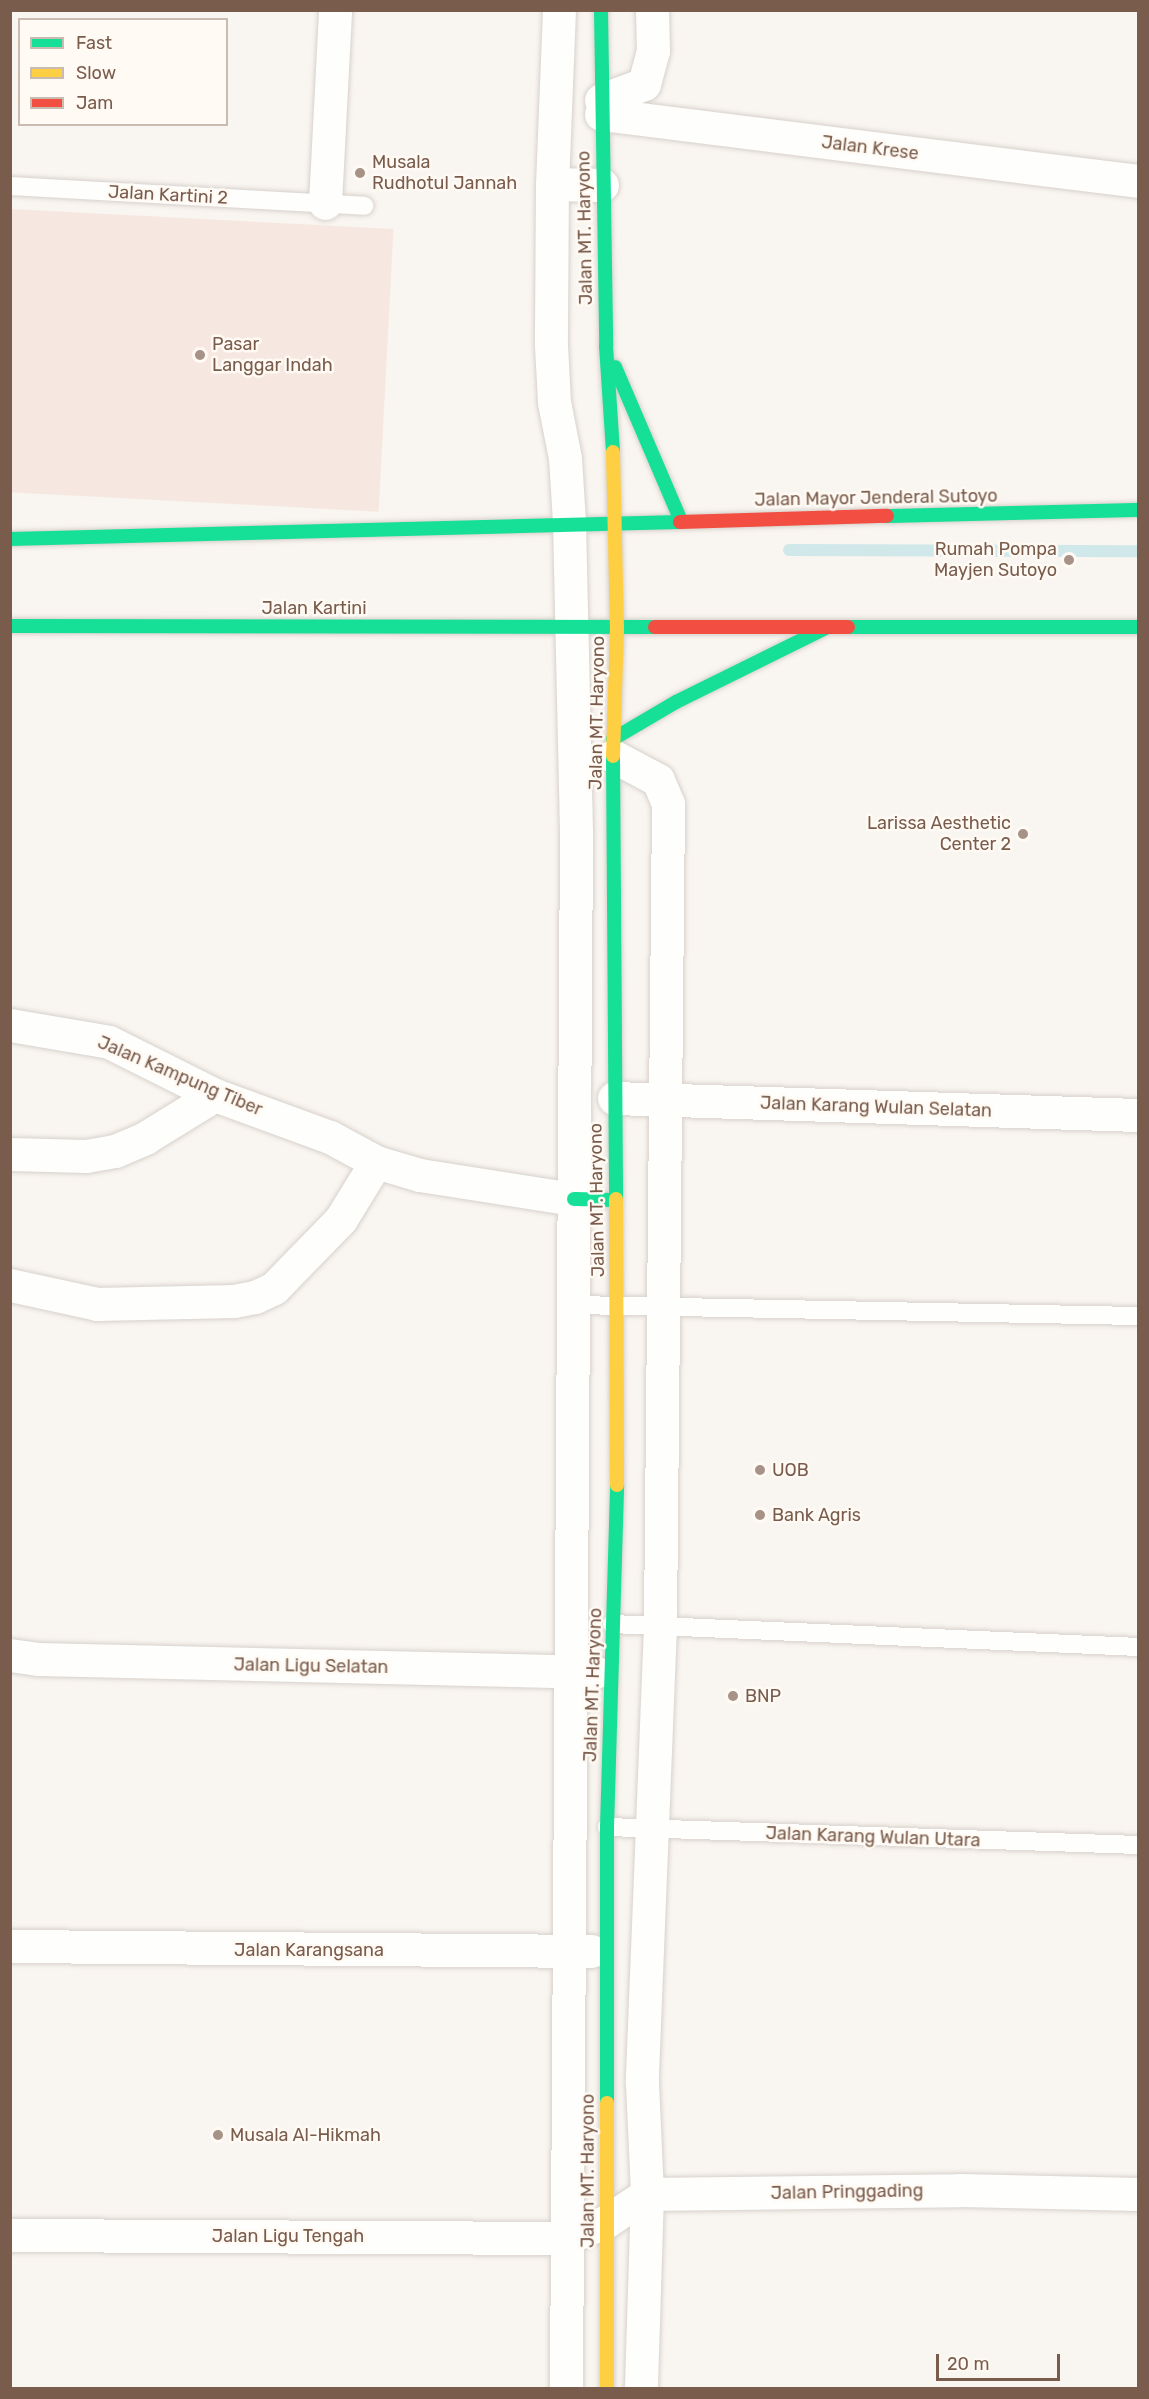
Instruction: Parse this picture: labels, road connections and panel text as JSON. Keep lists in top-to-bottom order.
{
  "streets": {
    "main road": ["Jalan MT. Haryono", "Jalan Mayor Jenderal Sutoyo", "Jalan Kartini"],
    "street": [
      "Jalan Krese",
      "Jalan Kampung Tiber",
      "Jalan Karang Wulan Selatan",
      "Jalan Ligu Selatan",
      "Jalan Karangsana",
      "Jalan Pringgading",
      "Jalan Ligu Tengah"
    ],
    "lane": ["Jalan Kartini 2", "Jalan Karang Wulan Utara"]
  },
  "crossings": [
    ["Jalan Krese", "Jalan MT. Haryono"],
    ["Jalan MT. Haryono", "Jalan Mayor Jenderal Sutoyo"],
    ["Jalan MT. Haryono", "Jalan Kartini"],
    ["Jalan MT. Haryono", "Jalan Karang Wulan Selatan"],
    ["Jalan MT. Haryono", "Jalan Ligu Selatan"],
    ["Jalan MT. Haryono", "Jalan Karang Wulan Utara"],
    ["Jalan MT. Haryono", "Jalan Karangsana"]
  ],
  "places": [
    "Musala Rudhotul Jannah",
    "Pasar Langgar Indah",
    "Rumah Pompa Mayjen Sutoyo",
    "Larissa Aesthetic Center 2",
    "UOB",
    "Bank Agris",
    "BNP",
    "Musala Al-Hikmah"
  ],
  "legend": ["Fast", "Slow", "Jam"],
  "scale_bar": "20 m"
}
